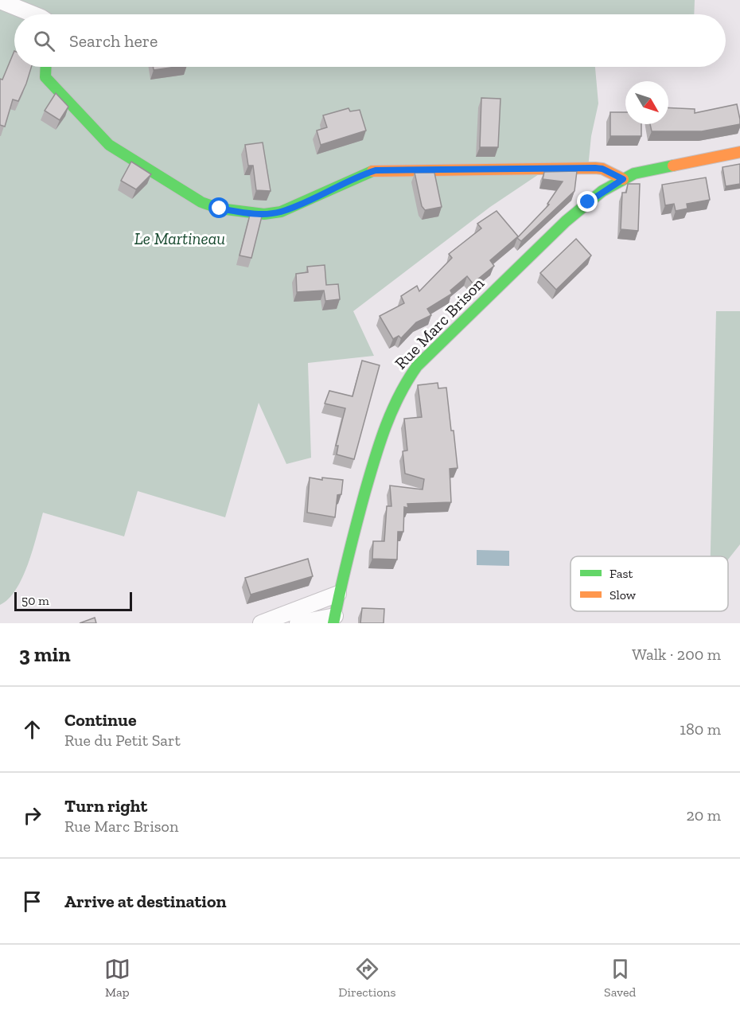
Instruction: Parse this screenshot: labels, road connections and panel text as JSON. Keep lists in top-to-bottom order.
{
  "streets": {
    "street": ["Rue Marc Brison"]
  },
  "parks": ["Le Martineau"],
  "legend": ["Fast", "Slow"],
  "scale_bar": "50 m",
  "north": "bottom right",
  "page": {
    "search": "Search here",
    "scale": "50 m",
    "heading": ["3 min", "Walk · 200 m"],
    "list": [
      ["Continue", "Rue du Petit Sart", "180 m"],
      ["Turn right", "Rue Marc Brison", "20 m"],
      "Arrive at destination"
    ],
    "nav": ["Map", "Directions", "Saved"]
  }
}
